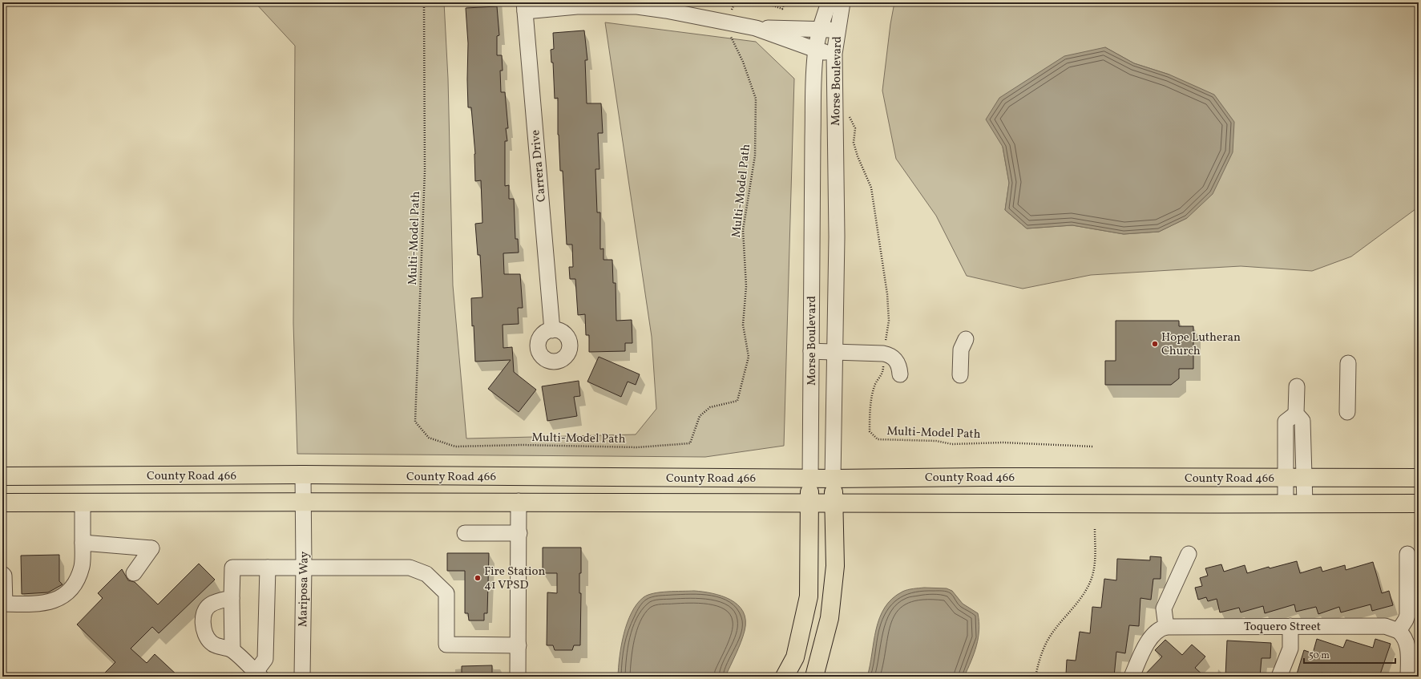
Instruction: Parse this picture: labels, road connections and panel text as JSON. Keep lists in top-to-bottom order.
{
  "streets": {
    "main road": ["Morse Boulevard", "County Road 466"],
    "street": ["Carrera Drive", "Mariposa Way", "Toquero Street"],
    "path": ["Multi-Model Path"]
  },
  "crossings": [
    ["Morse Boulevard", "Multi-Model Path"],
    ["Morse Boulevard", "County Road 466"],
    ["County Road 466", "Mariposa Way"]
  ],
  "places": ["Hope Lutheran Church", "Fire Station 41 VPSD"],
  "scale_bar": "50 m"
}
